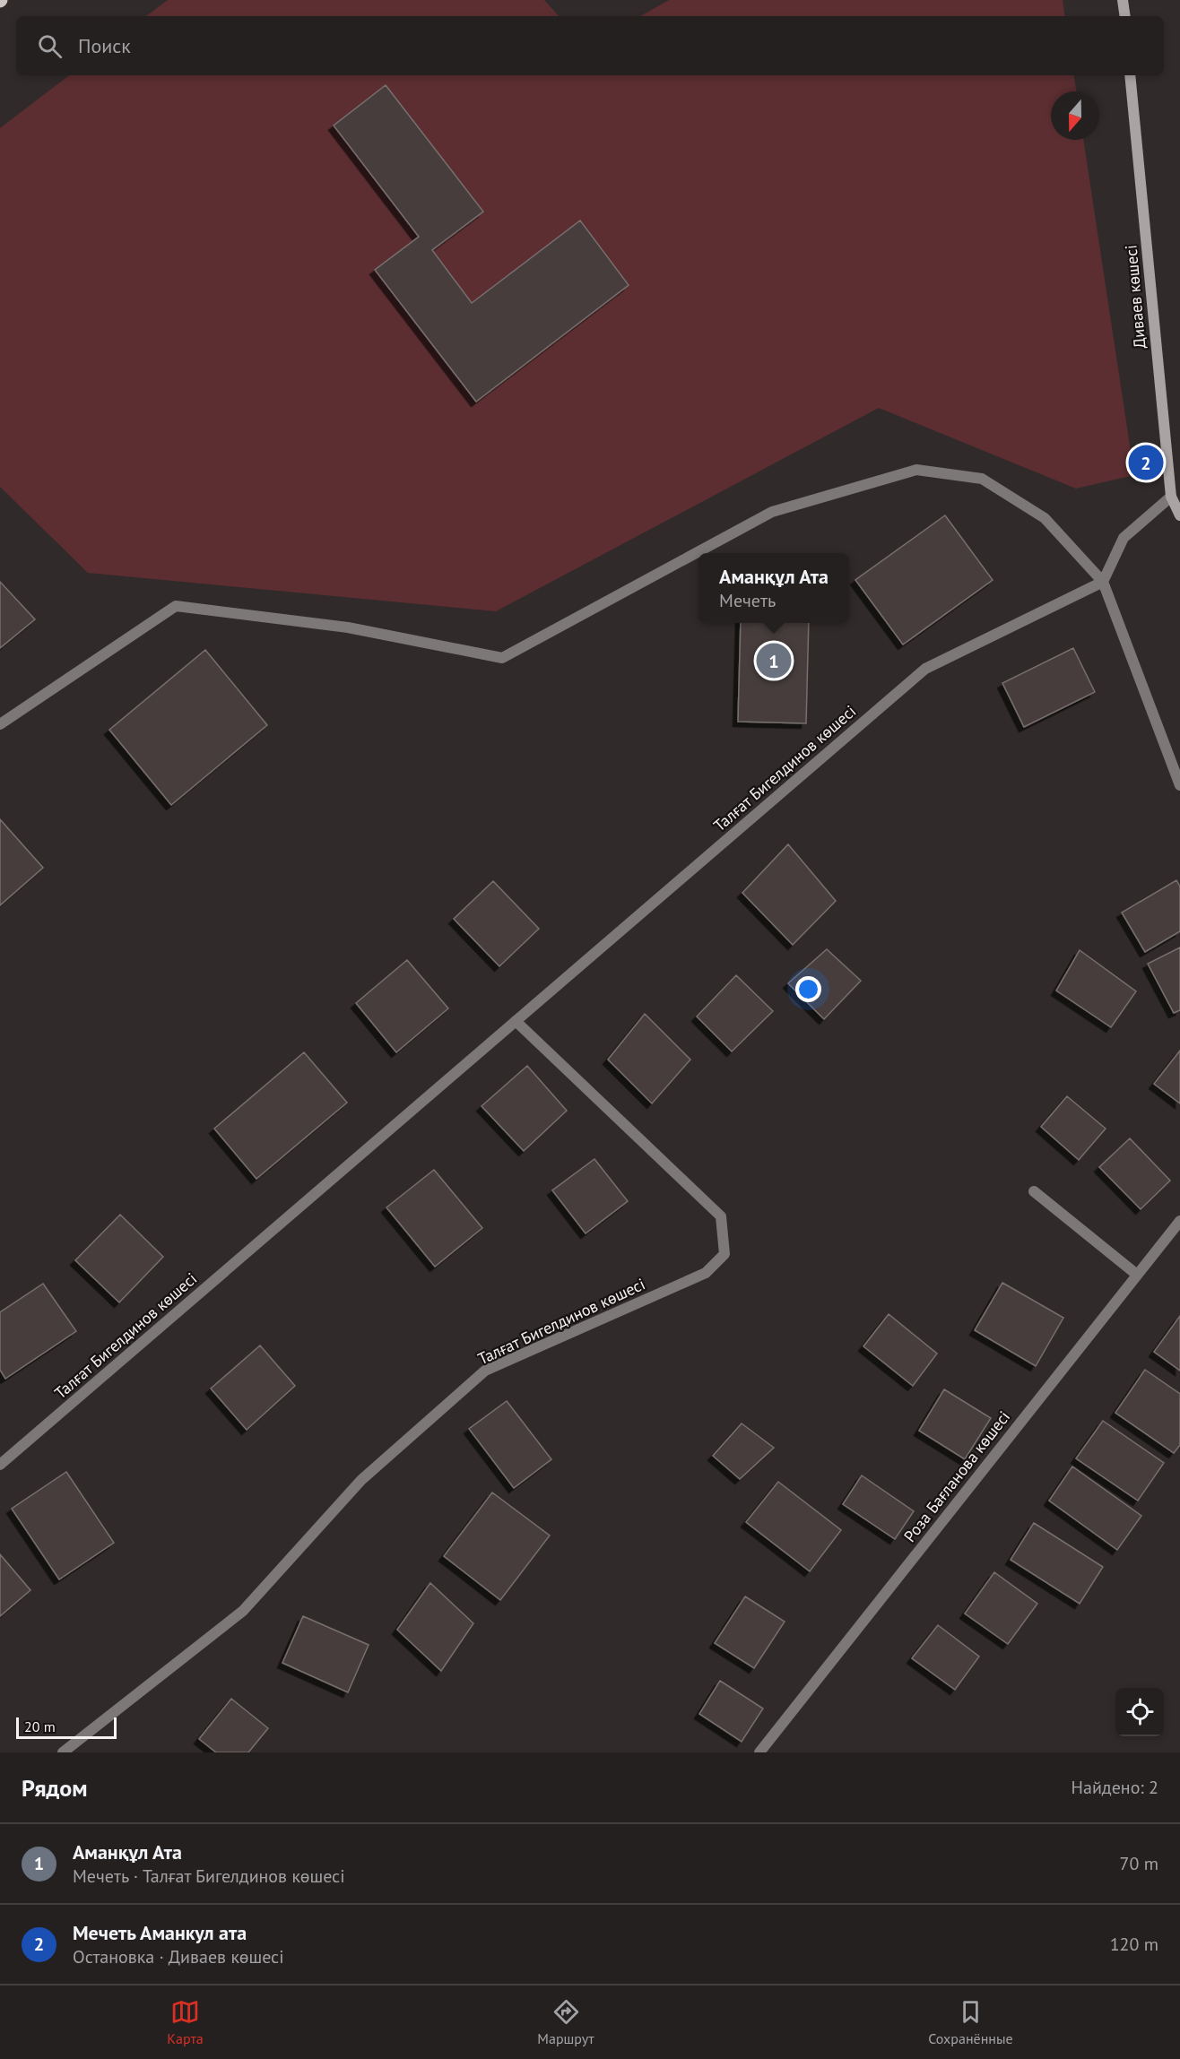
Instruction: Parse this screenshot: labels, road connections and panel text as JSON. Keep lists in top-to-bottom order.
{
  "streets": {
    "street": ["Диваев көшесі", "Талғат Бигелдинов көшесі", "Роза Бағланова көшесі"]
  },
  "scale_bar": "20 m",
  "north": "bottom",
  "page": {
    "search": "Поиск",
    "pins": ["2", "1"],
    "popup": ["Аманқұл Ата", "Мечеть"],
    "scale": "20 m",
    "heading": ["Рядом", "Найдено: 2"],
    "list": [
      {
        "mark": "1",
        "name": "Аманқұл Ата",
        "note": "Мечеть · Талғат Бигелдинов көшесі",
        "value": "70 m"
      },
      {
        "mark": "2",
        "name": "Мечеть Аманкул ата",
        "note": "Остановка · Диваев көшесі",
        "value": "120 m"
      }
    ],
    "nav": ["Карта", "Маршрут", "Сохранённые"]
  }
}
